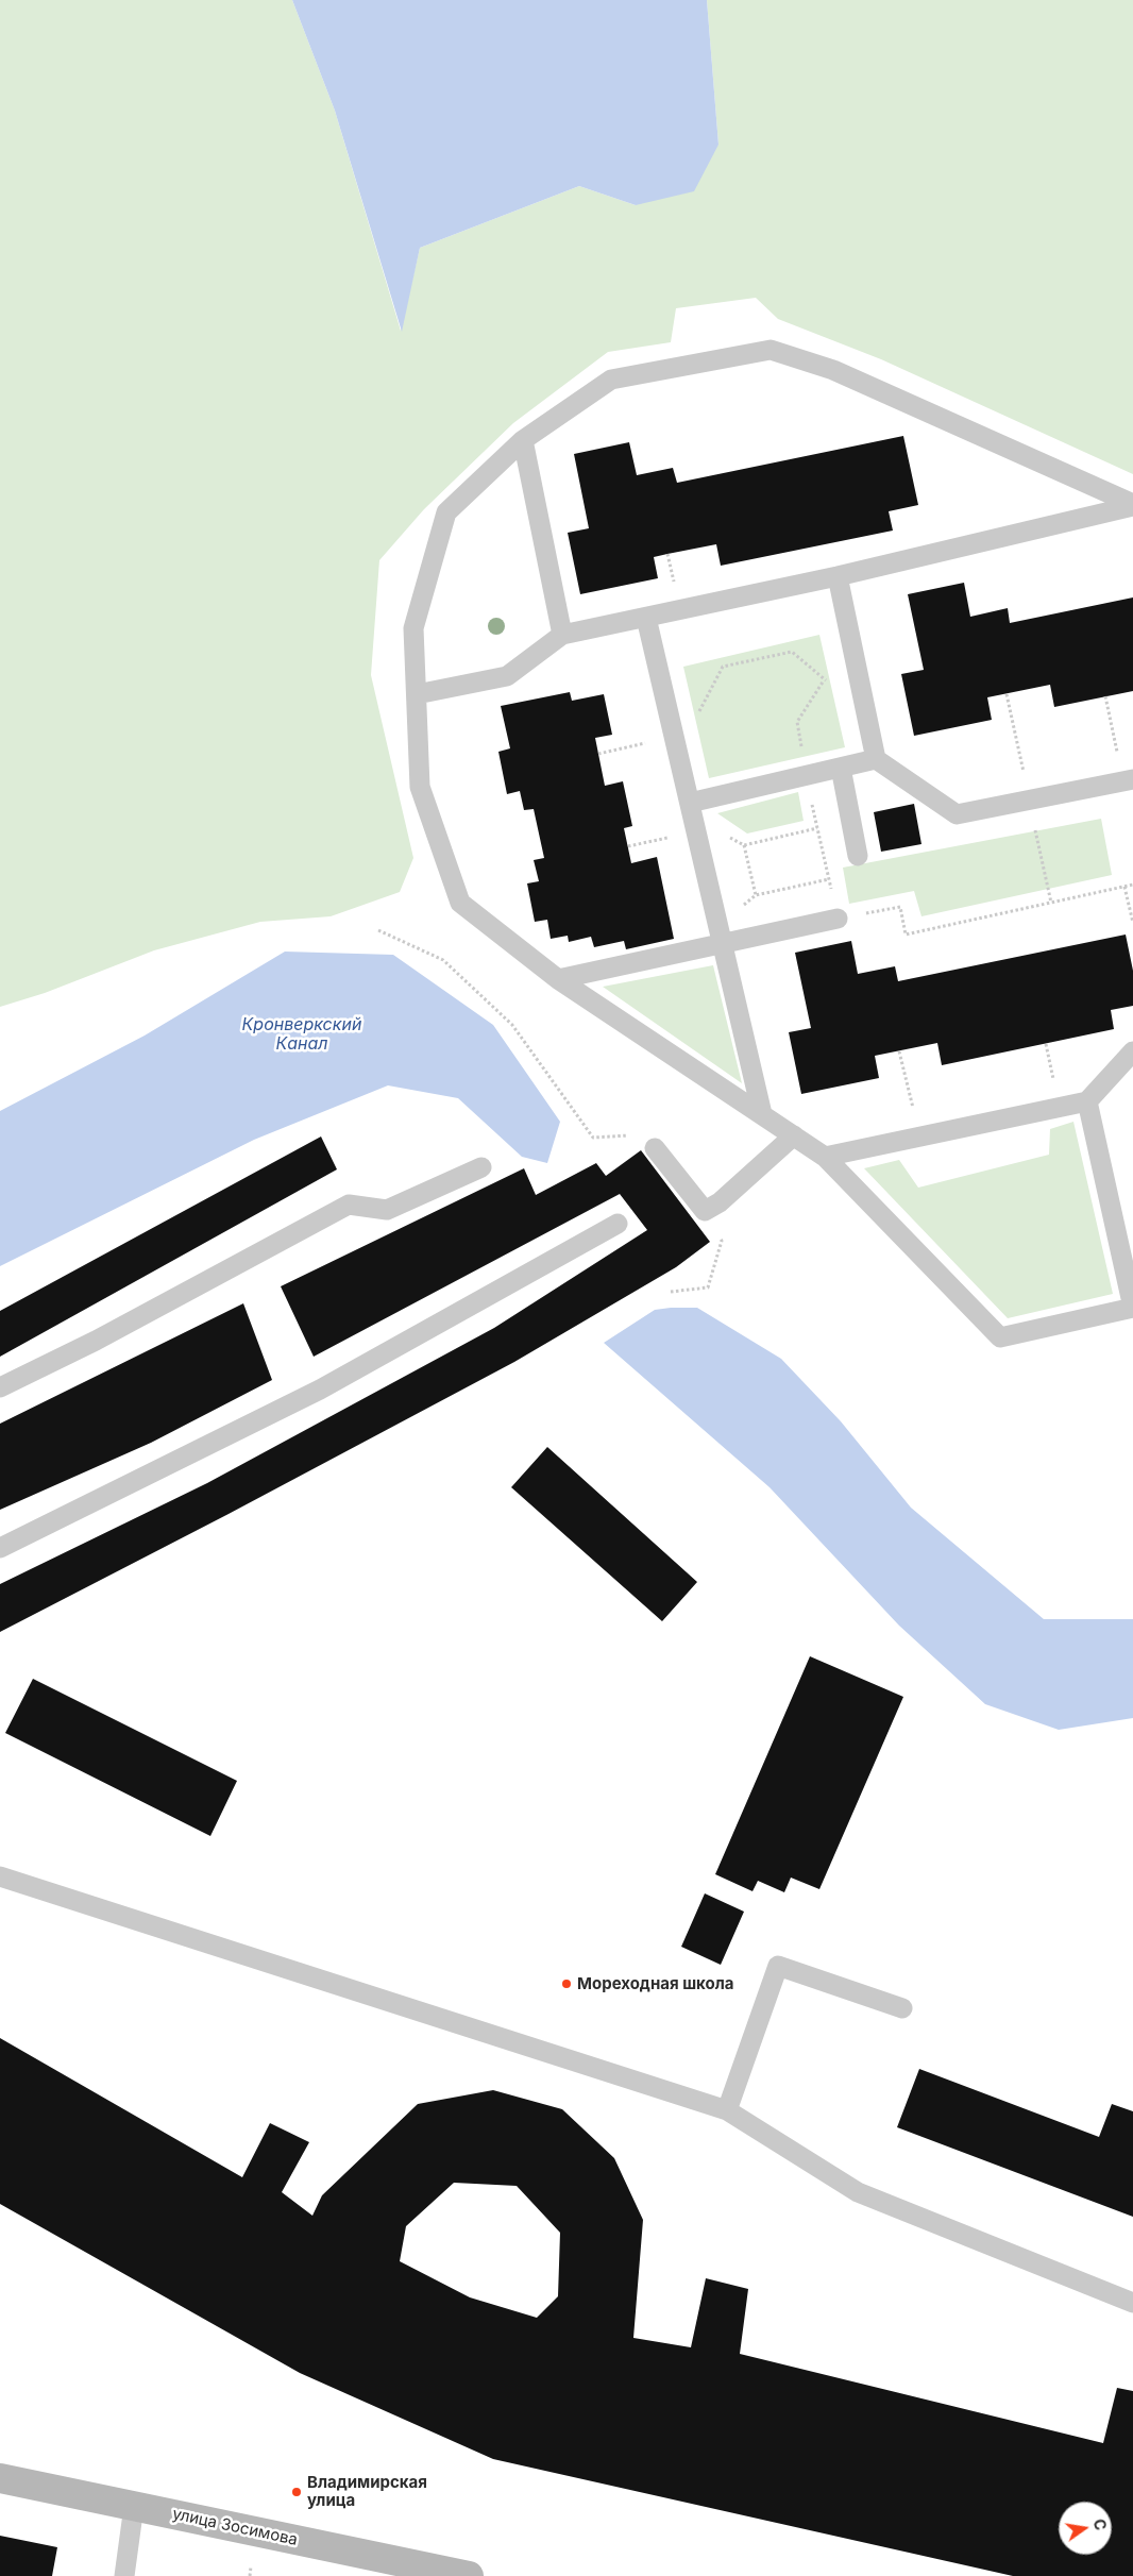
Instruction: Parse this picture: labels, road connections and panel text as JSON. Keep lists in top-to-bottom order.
{
  "streets": {
    "main road": ["улица Зосимова"]
  },
  "water": ["Кронверкский Канал"],
  "places": ["Мореходная школа", "Владимирская улица"],
  "north": "right"
}
